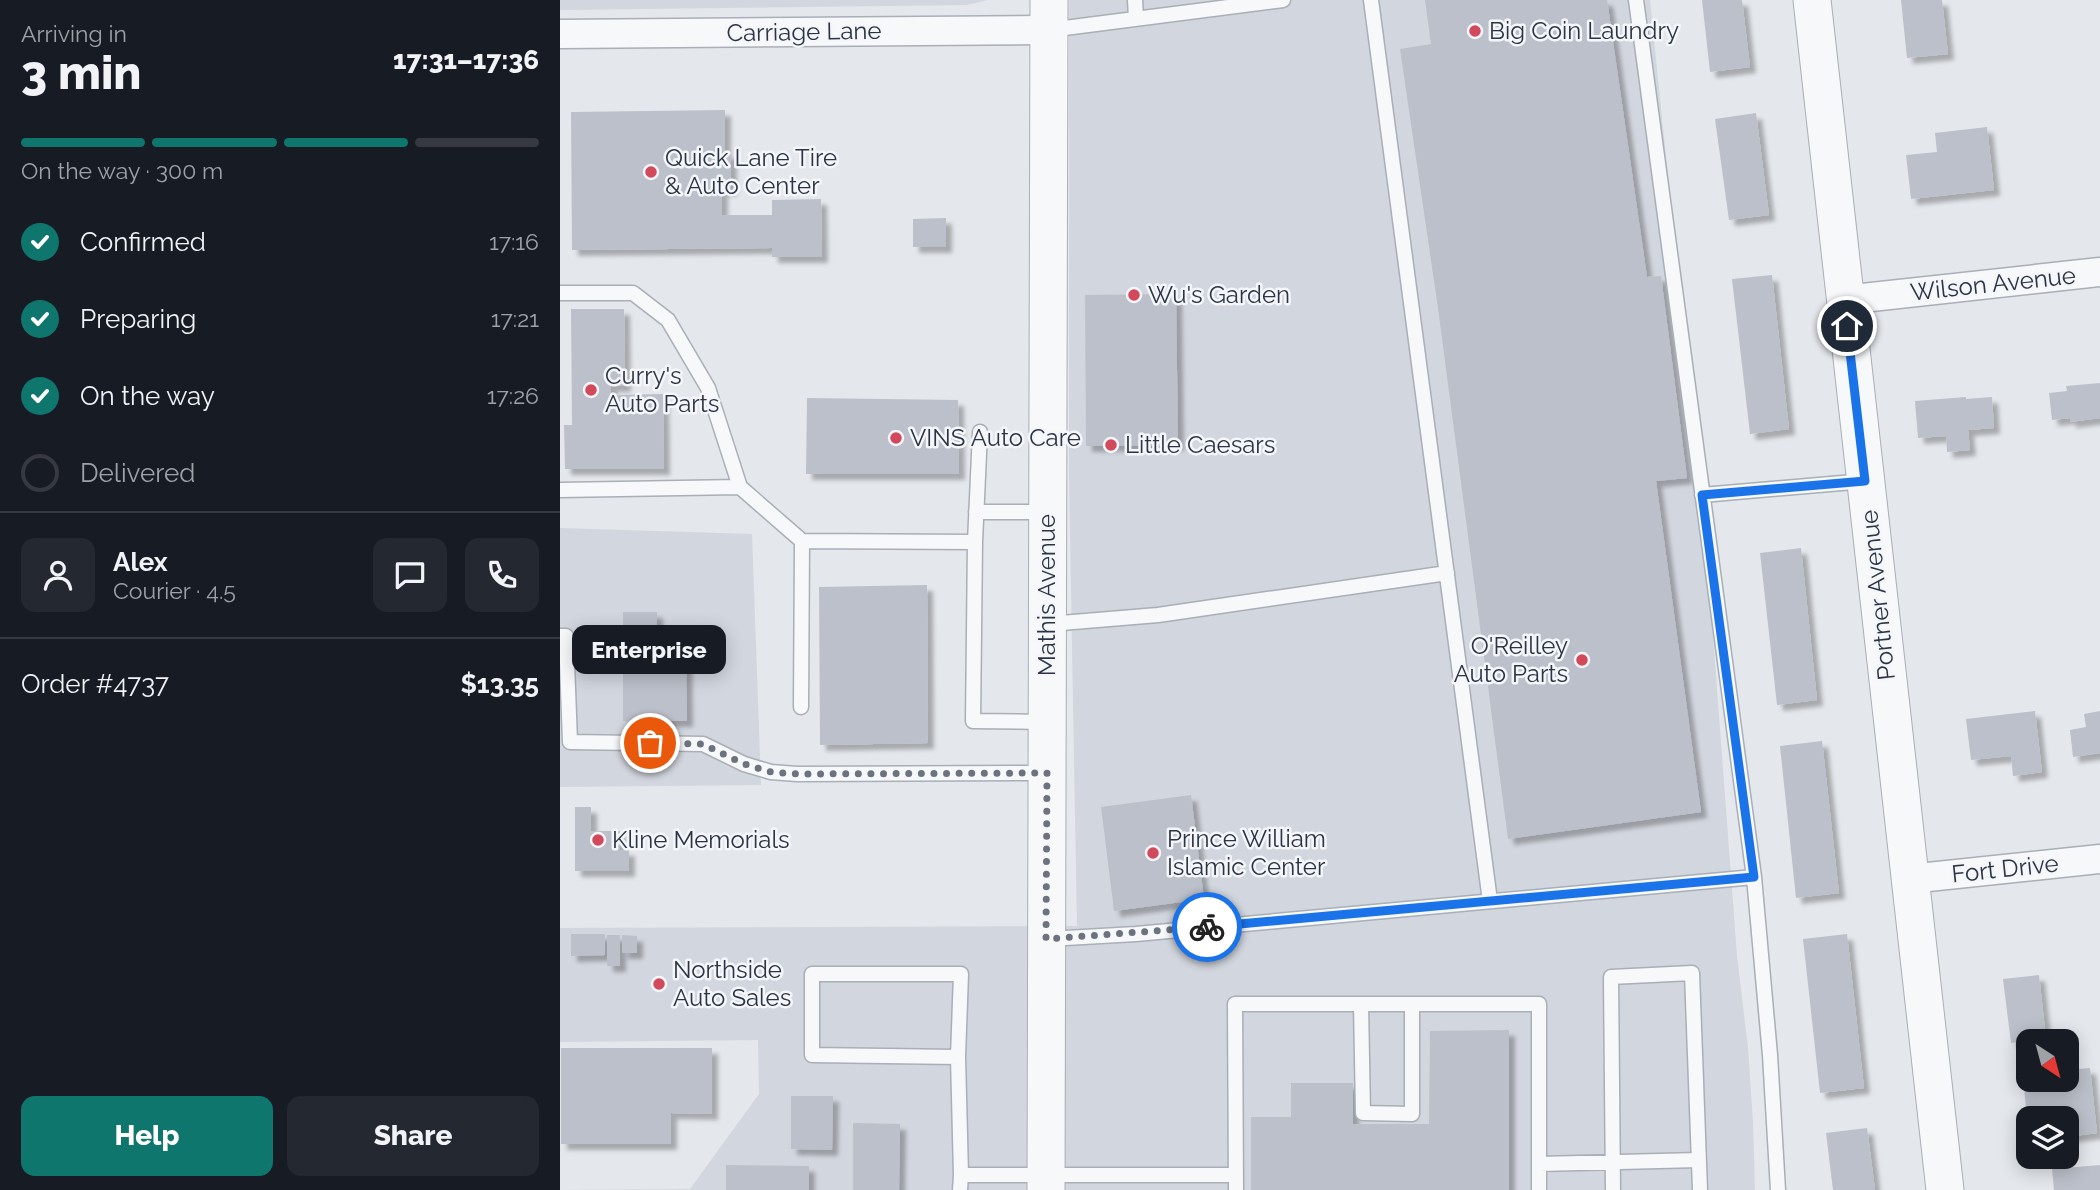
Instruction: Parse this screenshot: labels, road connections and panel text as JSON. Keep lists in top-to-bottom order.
{
  "streets": {
    "street": [
      "Carriage Lane",
      "Wilson Avenue",
      "Mathis Avenue",
      "Portner Avenue",
      "Fort Drive"
    ]
  },
  "crossings": [
    ["Carriage Lane", "Mathis Avenue"],
    ["Wilson Avenue", "Portner Avenue"],
    ["Portner Avenue", "Fort Drive"]
  ],
  "places": [
    "Big Coin Laundry",
    "Quick Lane Tire & Auto Center",
    "Wu's Garden",
    "Curry's Auto Parts",
    "VINS Auto Care",
    "Little Caesars",
    "O'Reilley Auto Parts",
    "Enterprise",
    "Kline Memorials",
    "Prince William Islamic Center",
    "Northside Auto Sales"
  ],
  "north": "bottom right",
  "page": {
    "heading": ["3 min", "Arriving in", "17:31–17:36"],
    "panel": [
      "Alex",
      "Courier · 4.5",
      "Order #4737",
      "$13.35"
    ],
    "bar": "On the way · 300 m",
    "list": [
      ["Confirmed", "17:16"],
      ["Preparing", "17:21"],
      ["On the way", "17:26"],
      "Delivered"
    ],
    "bubble": "Enterprise",
    "buttons": ["Help", "Share"]
  }
}
